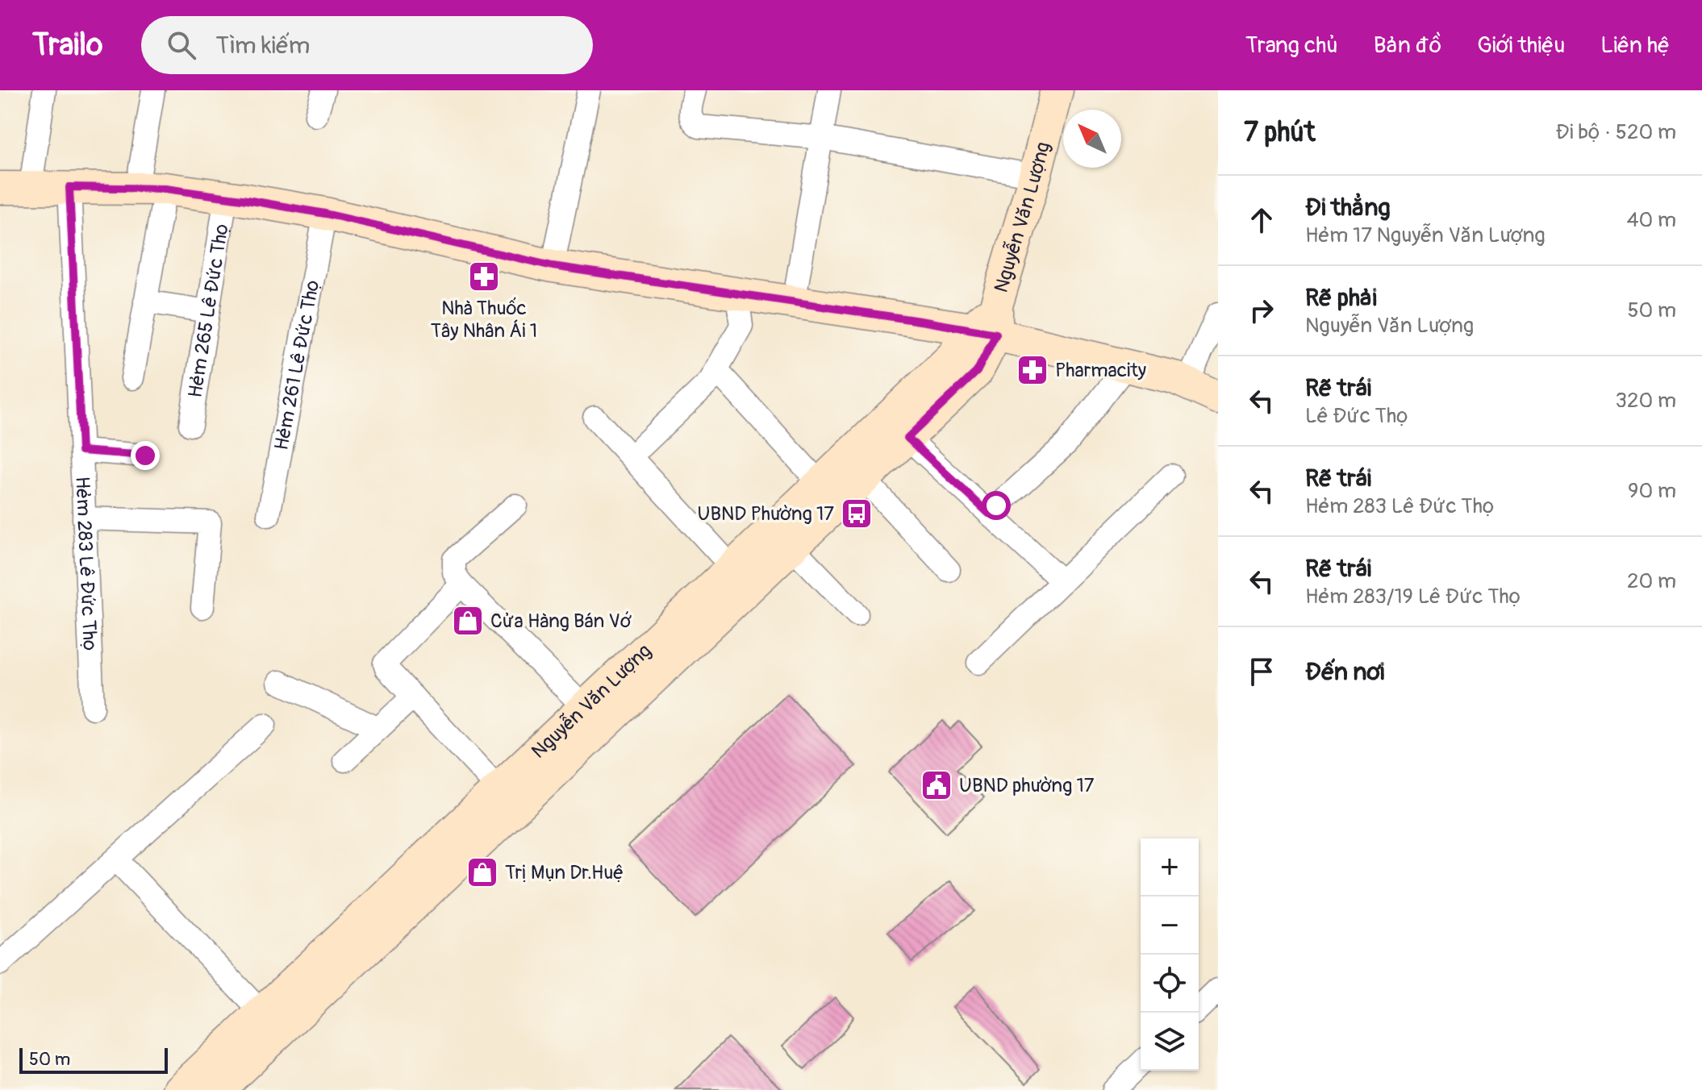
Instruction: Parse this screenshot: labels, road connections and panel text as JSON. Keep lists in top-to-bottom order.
{
  "streets": {
    "street": [
      "Nguyễn Văn Lượng",
      "Hẻm 265 Lê Đức Thọ",
      "Hẻm 261 Lê Đức Thọ",
      "Hẻm 283 Lê Đức Thọ"
    ]
  },
  "places": {
    "pharmacy": ["Nhà Thuốc Tây Nhân Ái 1", "Pharmacity"],
    "bus stop": ["UBND Phường 17"],
    "shop": ["Cửa Hàng Bán Vớ", "Trị Mụn Dr.Huệ"],
    "public building": ["UBND phường 17"]
  },
  "scale_bar": "50 m",
  "north": "top left",
  "page": {
    "header": "Trailo",
    "search": "Tìm kiếm",
    "nav": [
      "Trang chủ",
      "Bản đồ",
      "Giới thiệu",
      "Liên hệ"
    ],
    "heading": ["7 phút", "Đi bộ · 520 m"],
    "list": [
      ["Đi thẳng", "Hẻm 17 Nguyễn Văn Lượng", "40 m"],
      ["Rẽ phải", "Nguyễn Văn Lượng", "50 m"],
      ["Rẽ trái", "Lê Đức Thọ", "320 m"],
      ["Rẽ trái", "Hẻm 283 Lê Đức Thọ", "90 m"],
      ["Rẽ trái", "Hẻm 283/19 Lê Đức Thọ", "20 m"],
      "Đến nơi"
    ],
    "map_buttons": ["+", "−"],
    "scale": "50 m"
  }
}
